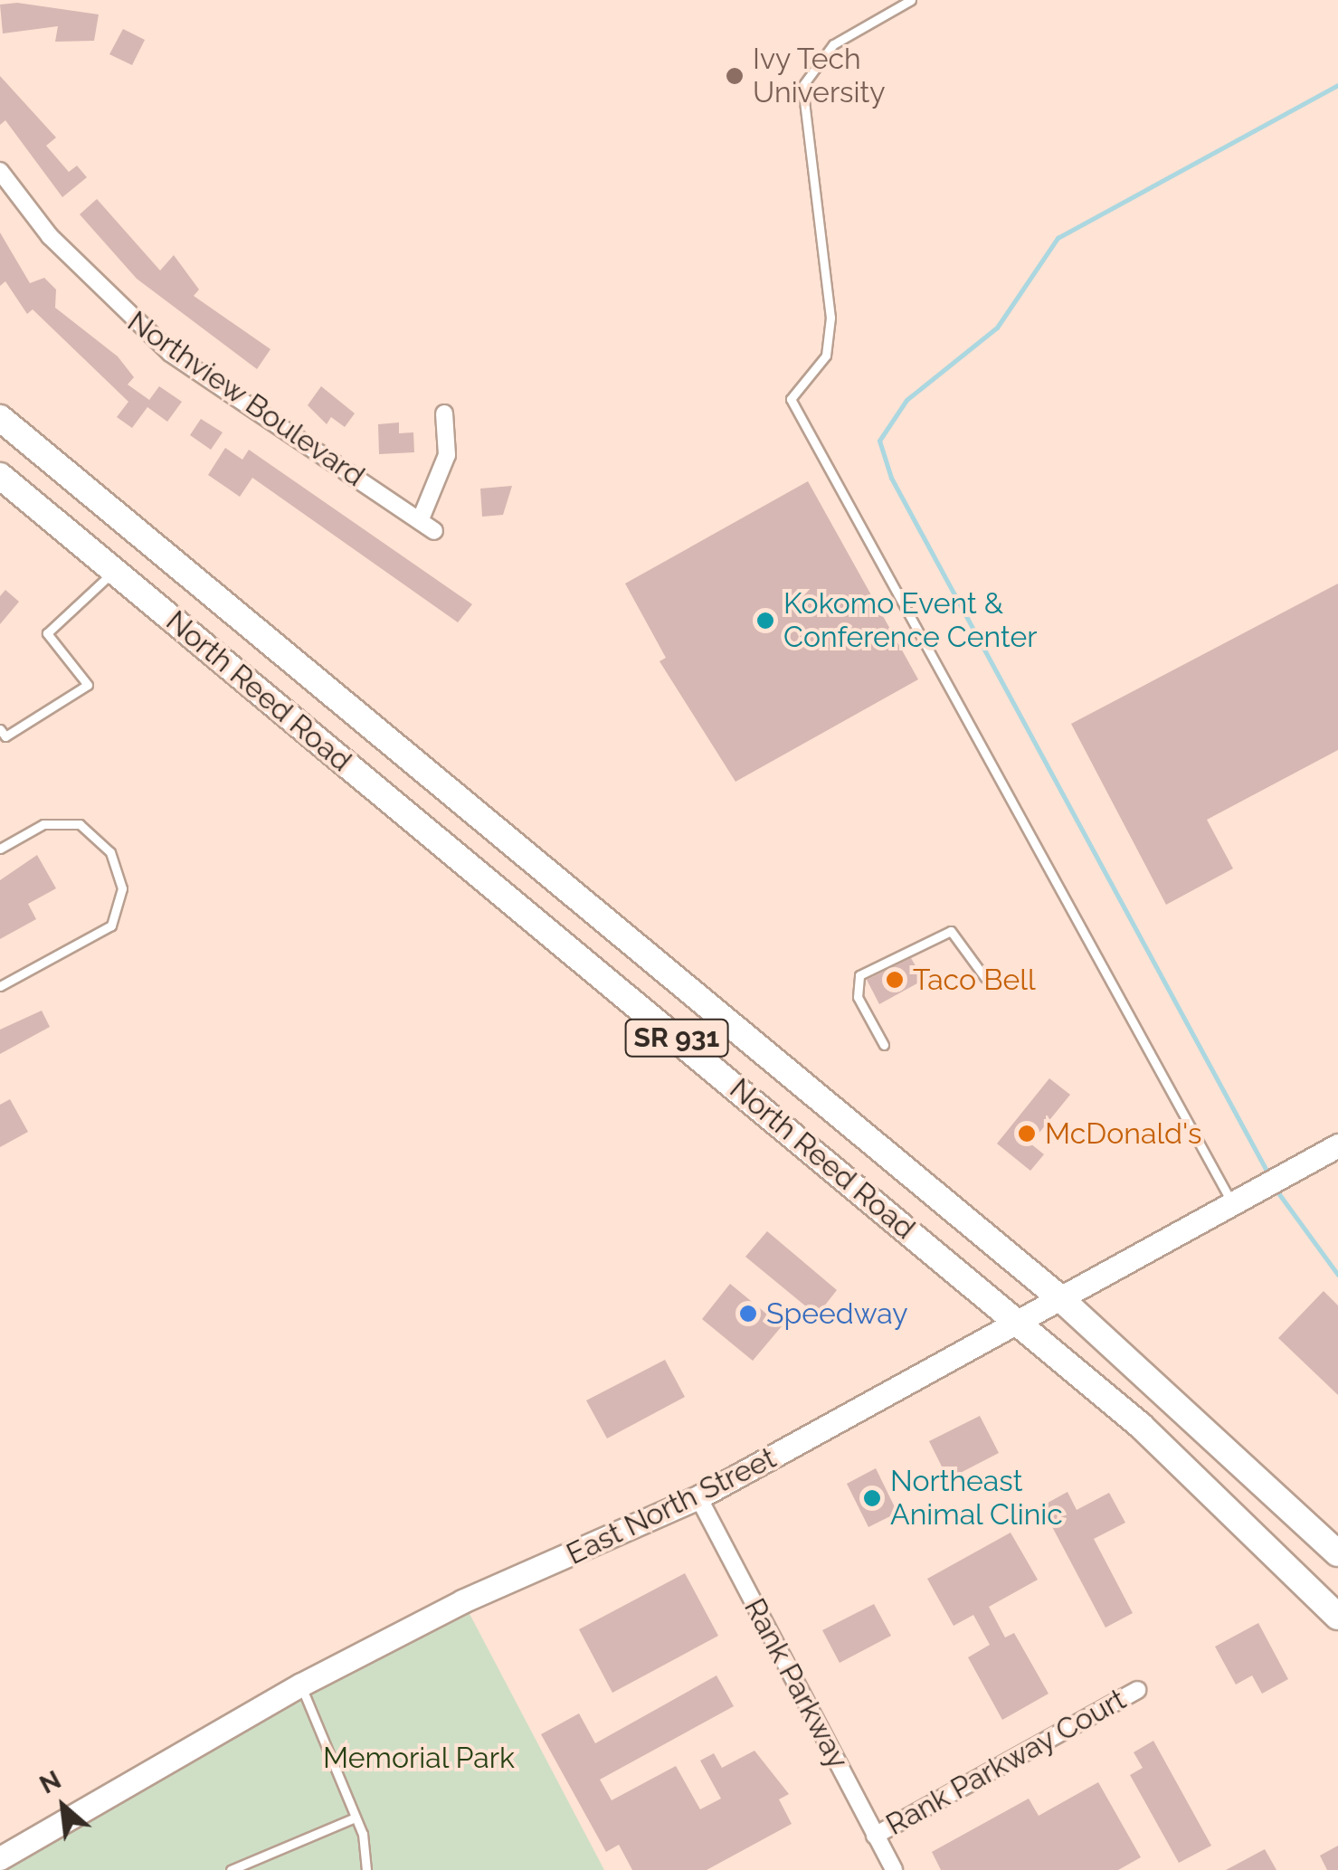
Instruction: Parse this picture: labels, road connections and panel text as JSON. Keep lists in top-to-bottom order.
{
  "streets": {
    "main road": ["North Reed Road", "SR 931"],
    "street": [
      "Northview Boulevard",
      "East North Street",
      "Rank Parkway",
      "Rank Parkway Court"
    ]
  },
  "crossings": [
    ["North Reed Road", "East North Street"],
    ["East North Street", "Rank Parkway"],
    ["Rank Parkway", "Rank Parkway Court"]
  ],
  "parks": ["Memorial Park"],
  "places": [
    "Ivy Tech University",
    "Kokomo Event & Conference Center",
    "Taco Bell",
    "McDonald's",
    "Speedway",
    "Northeast Animal Clinic"
  ],
  "north": "top left"
}
